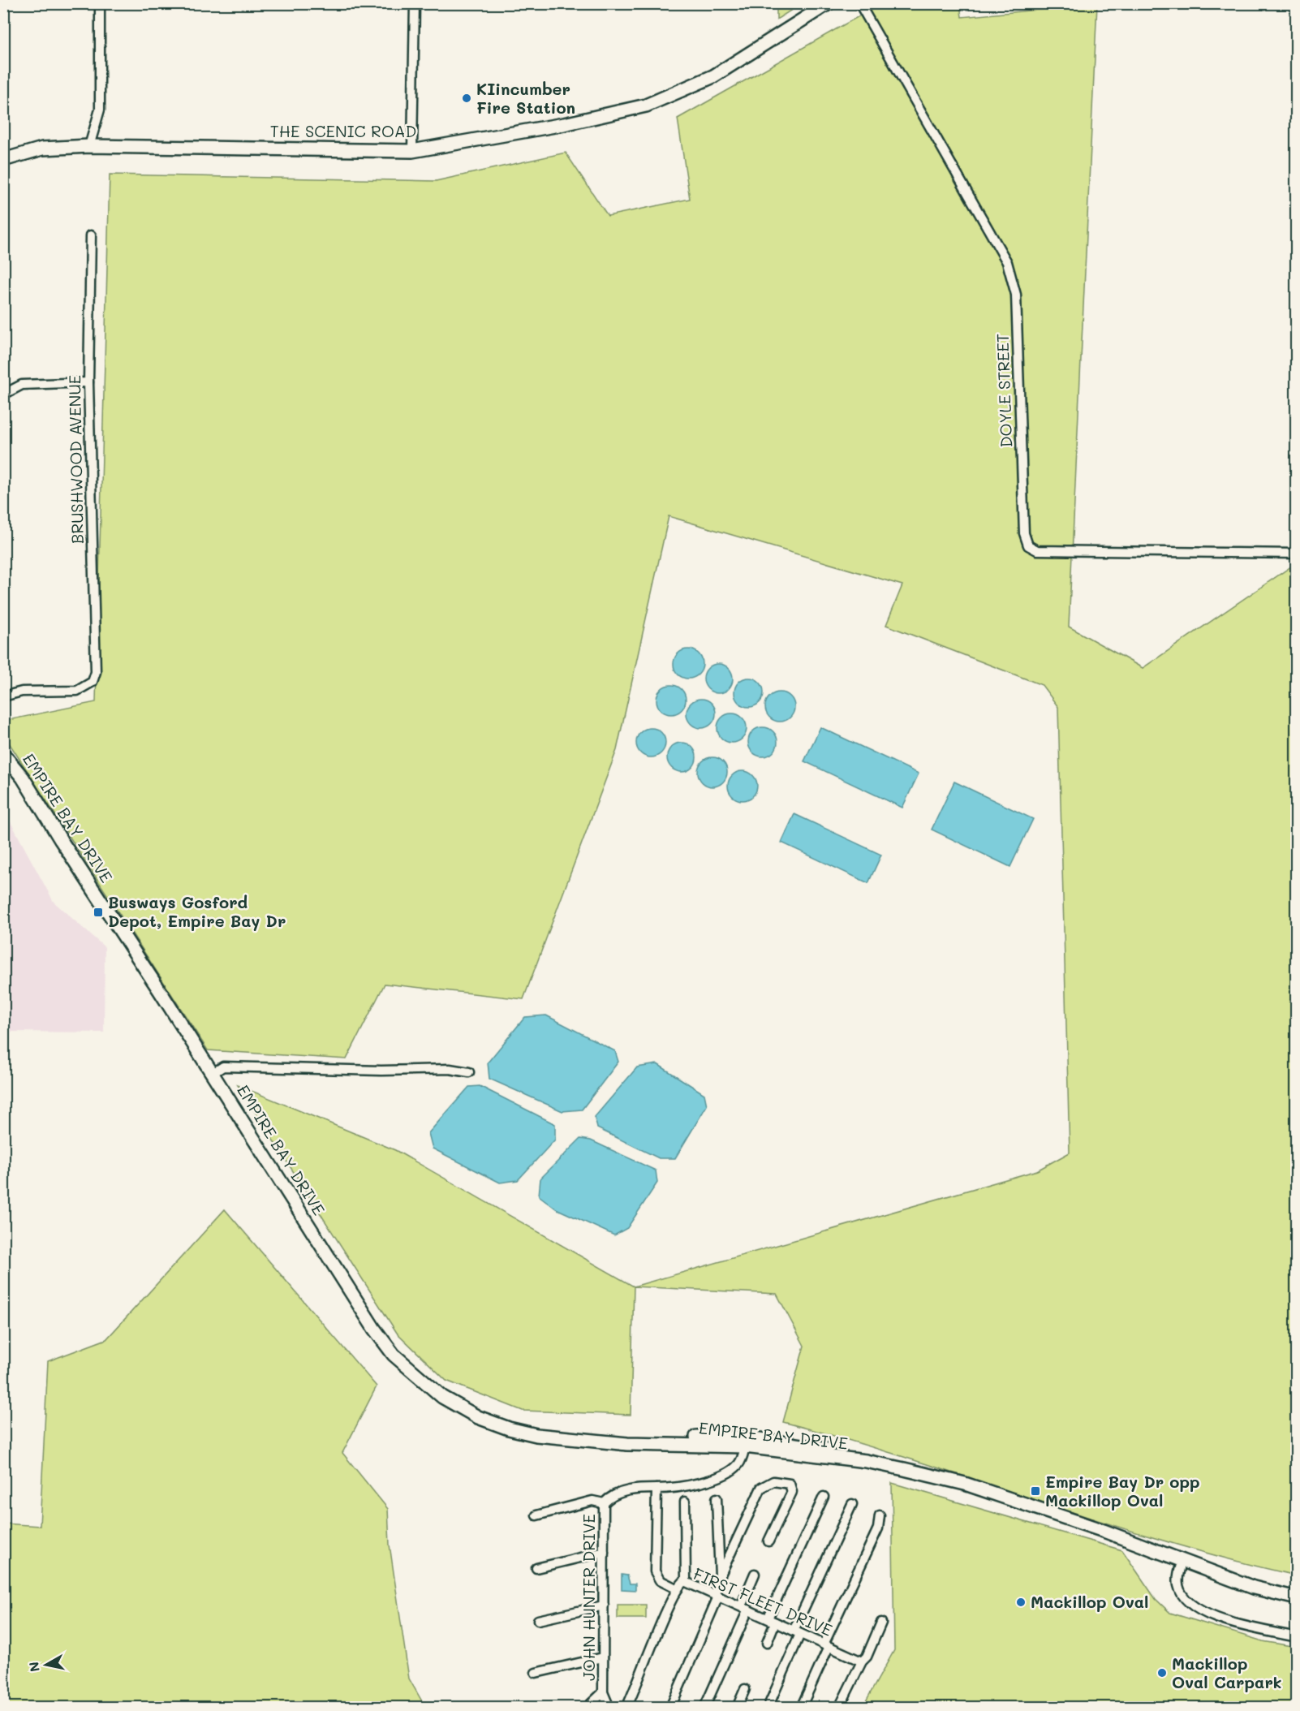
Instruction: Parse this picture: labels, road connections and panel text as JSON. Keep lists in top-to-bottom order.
{
  "streets": {
    "main road": ["THE SCENIC ROAD", "EMPIRE BAY DRIVE"],
    "street": [
      "DOYLE STREET",
      "BRUSHWOOD AVENUE",
      "JOHN HUNTER DRIVE",
      "FIRST FLEET DRIVE"
    ]
  },
  "crossings": [
    ["EMPIRE BAY DRIVE", "JOHN HUNTER DRIVE"],
    ["JOHN HUNTER DRIVE", "FIRST FLEET DRIVE"]
  ],
  "places": {
    "other": ["KIincumber Fire Station", "Mackillop Oval", "Mackillop Oval Carpark"],
    "transit": ["Busways Gosford Depot, Empire Bay Dr", "Empire Bay Dr opp Mackillop Oval"]
  },
  "north": "left"
}
